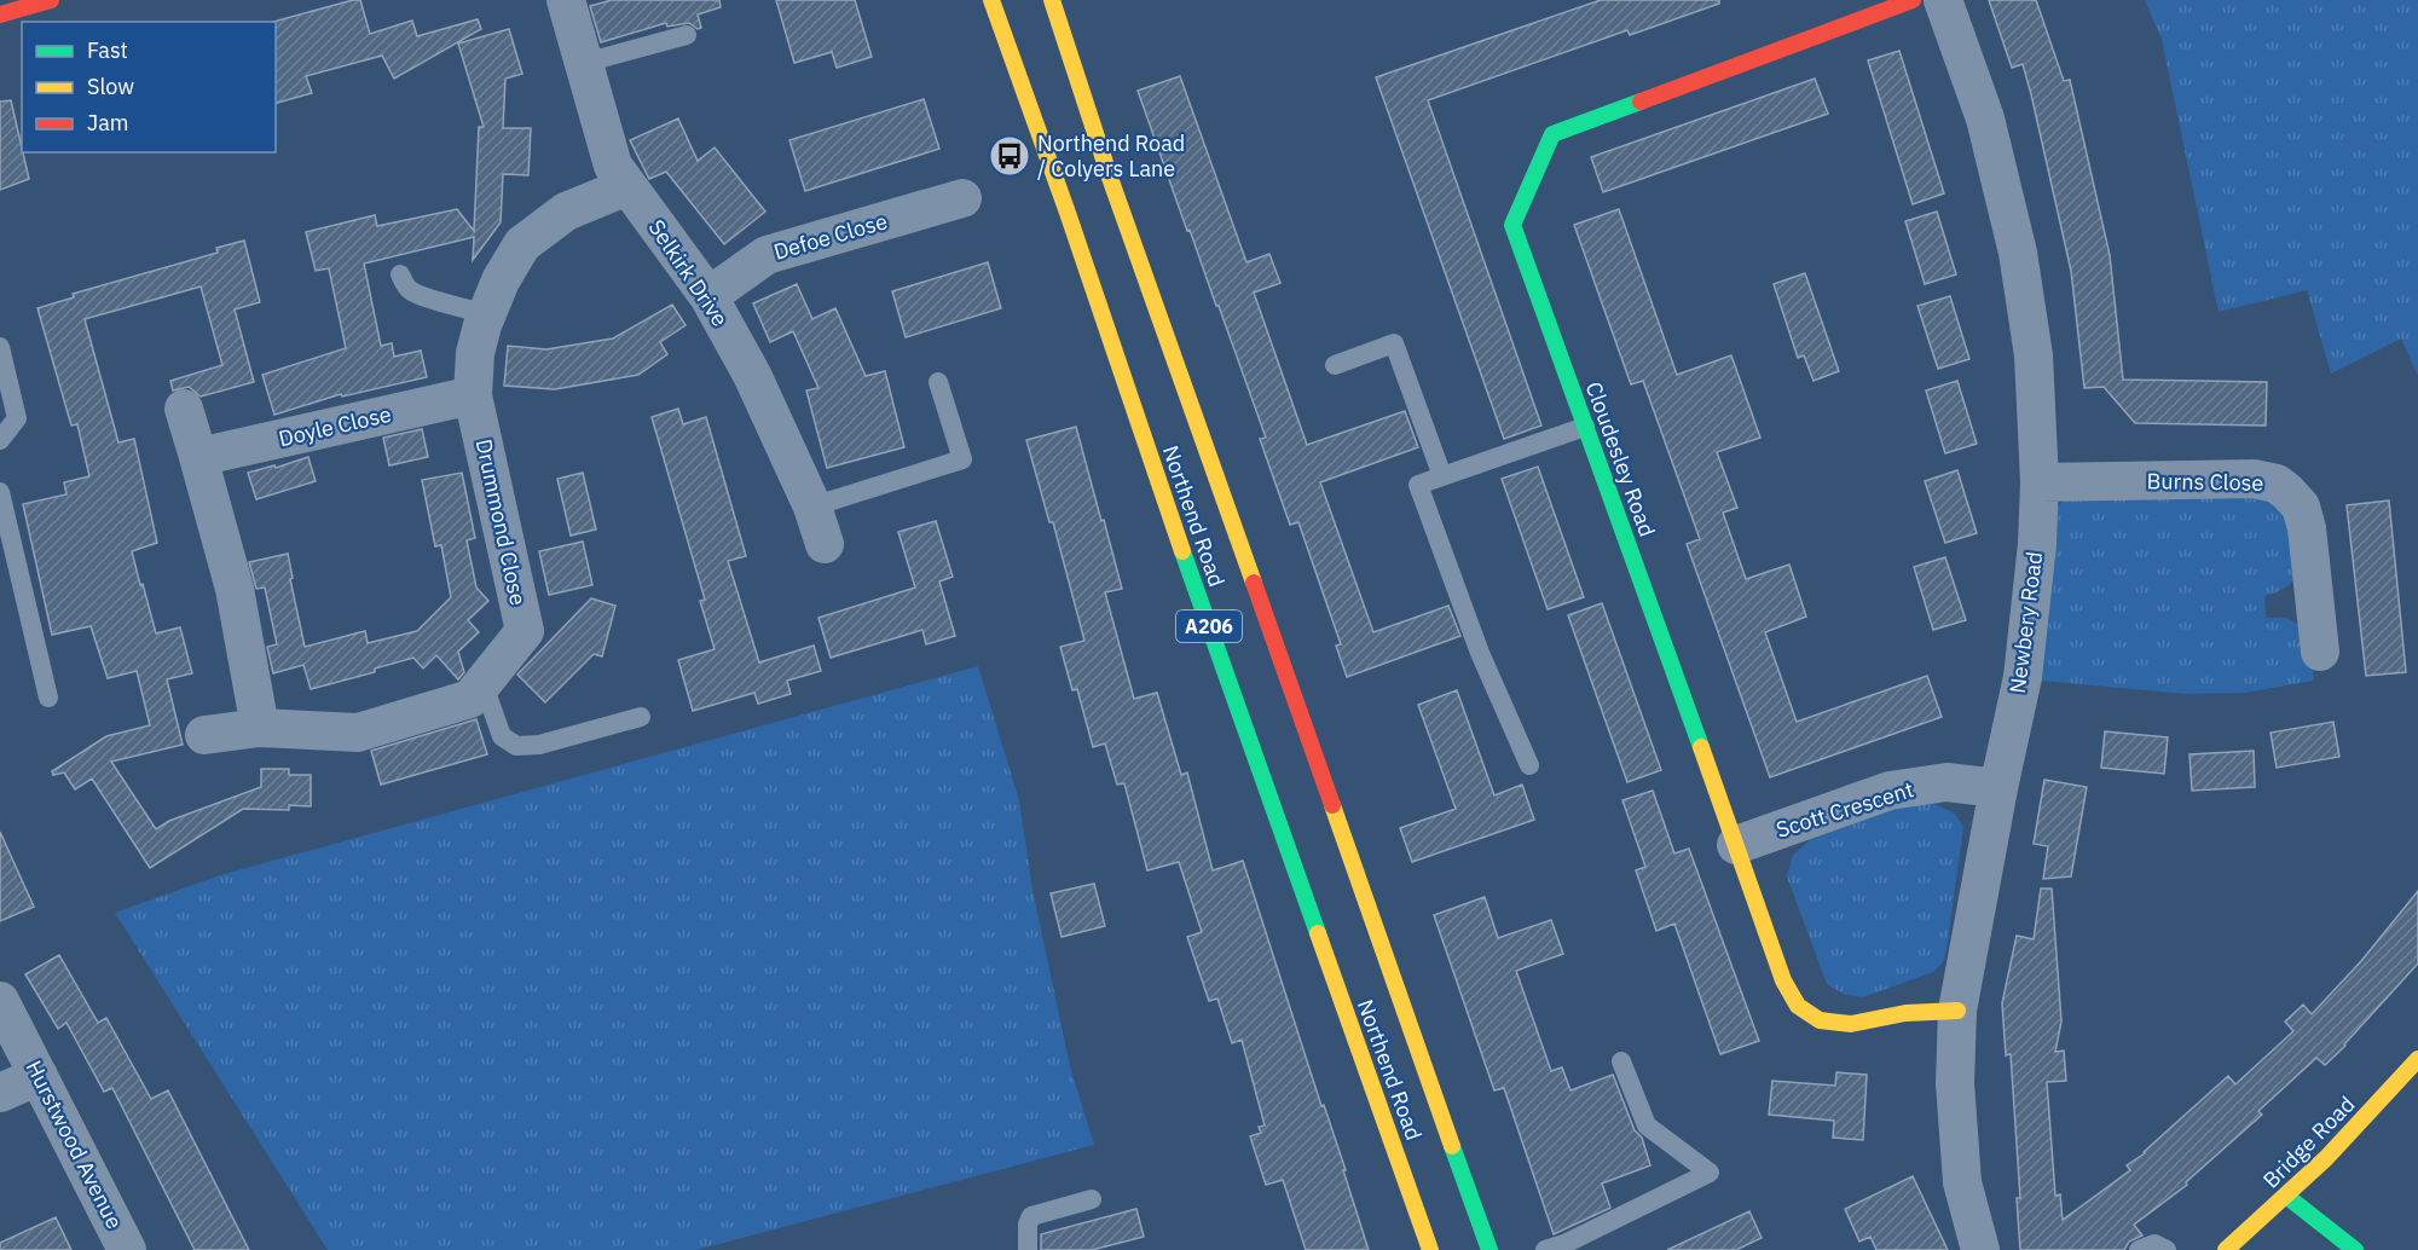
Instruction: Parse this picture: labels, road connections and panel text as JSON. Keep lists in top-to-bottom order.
{
  "streets": {
    "main road": [
      "Cloudesley Road",
      "Northend Road",
      "A206",
      "Bridge Road"
    ],
    "street": [
      "Defoe Close",
      "Selkirk Drive",
      "Doyle Close",
      "Burns Close",
      "Drummond Close",
      "Newbery Road",
      "Scott Crescent",
      "Hurstwood Avenue"
    ]
  },
  "crossings": [
    ["Defoe Close", "Selkirk Drive"],
    ["Selkirk Drive", "Drummond Close"],
    ["Doyle Close", "Drummond Close"],
    ["Cloudesley Road", "Newbery Road"],
    ["Cloudesley Road", "Scott Crescent"],
    ["Burns Close", "Newbery Road"],
    ["Newbery Road", "Scott Crescent"]
  ],
  "places": {
    "bus stop": ["Northend Road / Colyers Lane"]
  },
  "legend": ["Fast", "Slow", "Jam"]
}
